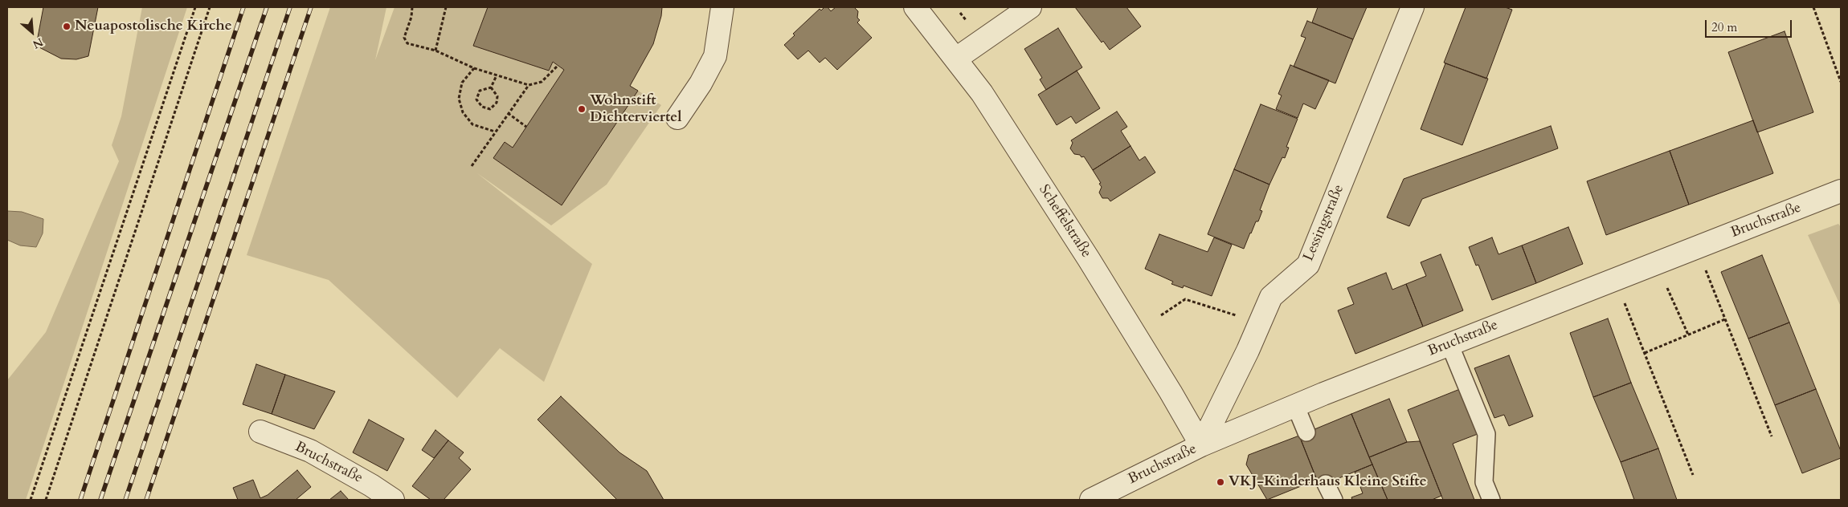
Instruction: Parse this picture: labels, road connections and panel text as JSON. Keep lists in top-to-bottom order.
{
  "streets": {
    "street": ["Bruchstraße", "Scheffelstraße", "Lessingstraße"]
  },
  "crossings": [
    ["Bruchstraße", "Scheffelstraße"],
    ["Bruchstraße", "Lessingstraße"],
    ["Scheffelstraße", "Lessingstraße"]
  ],
  "places": ["Neuapostolische Kirche", "Wohnstift Dichterviertel", "VKJ-Kinderhaus Kleine Stifte"],
  "scale_bar": "20 m",
  "north": "bottom right"
}
